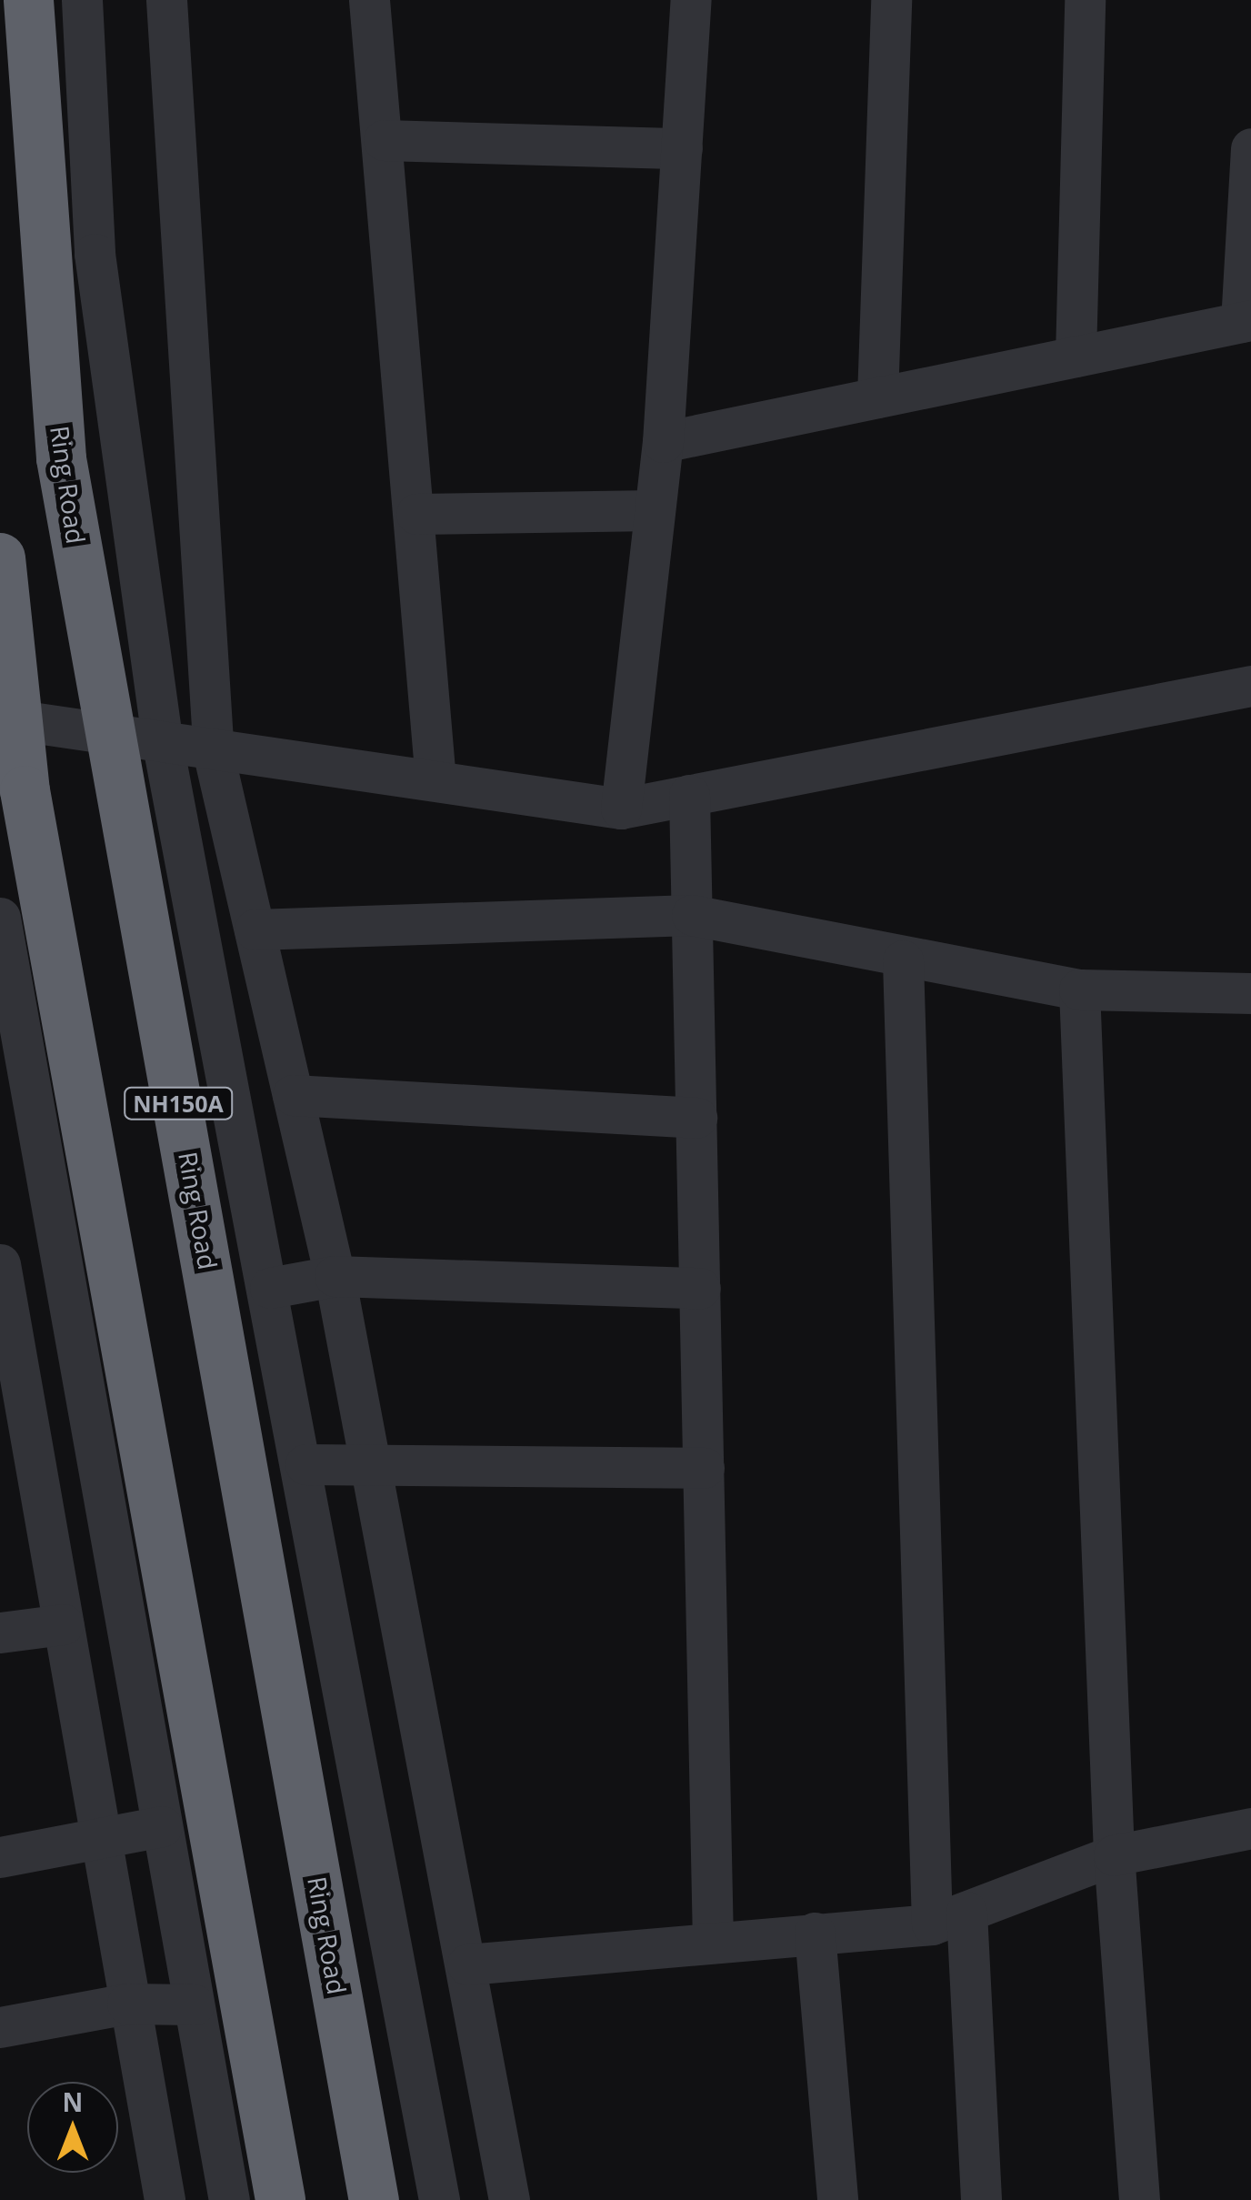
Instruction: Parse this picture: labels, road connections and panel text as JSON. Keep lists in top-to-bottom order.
{
  "streets": {
    "highway": ["Ring Road", "NH150A"]
  },
  "north": "top"
}
